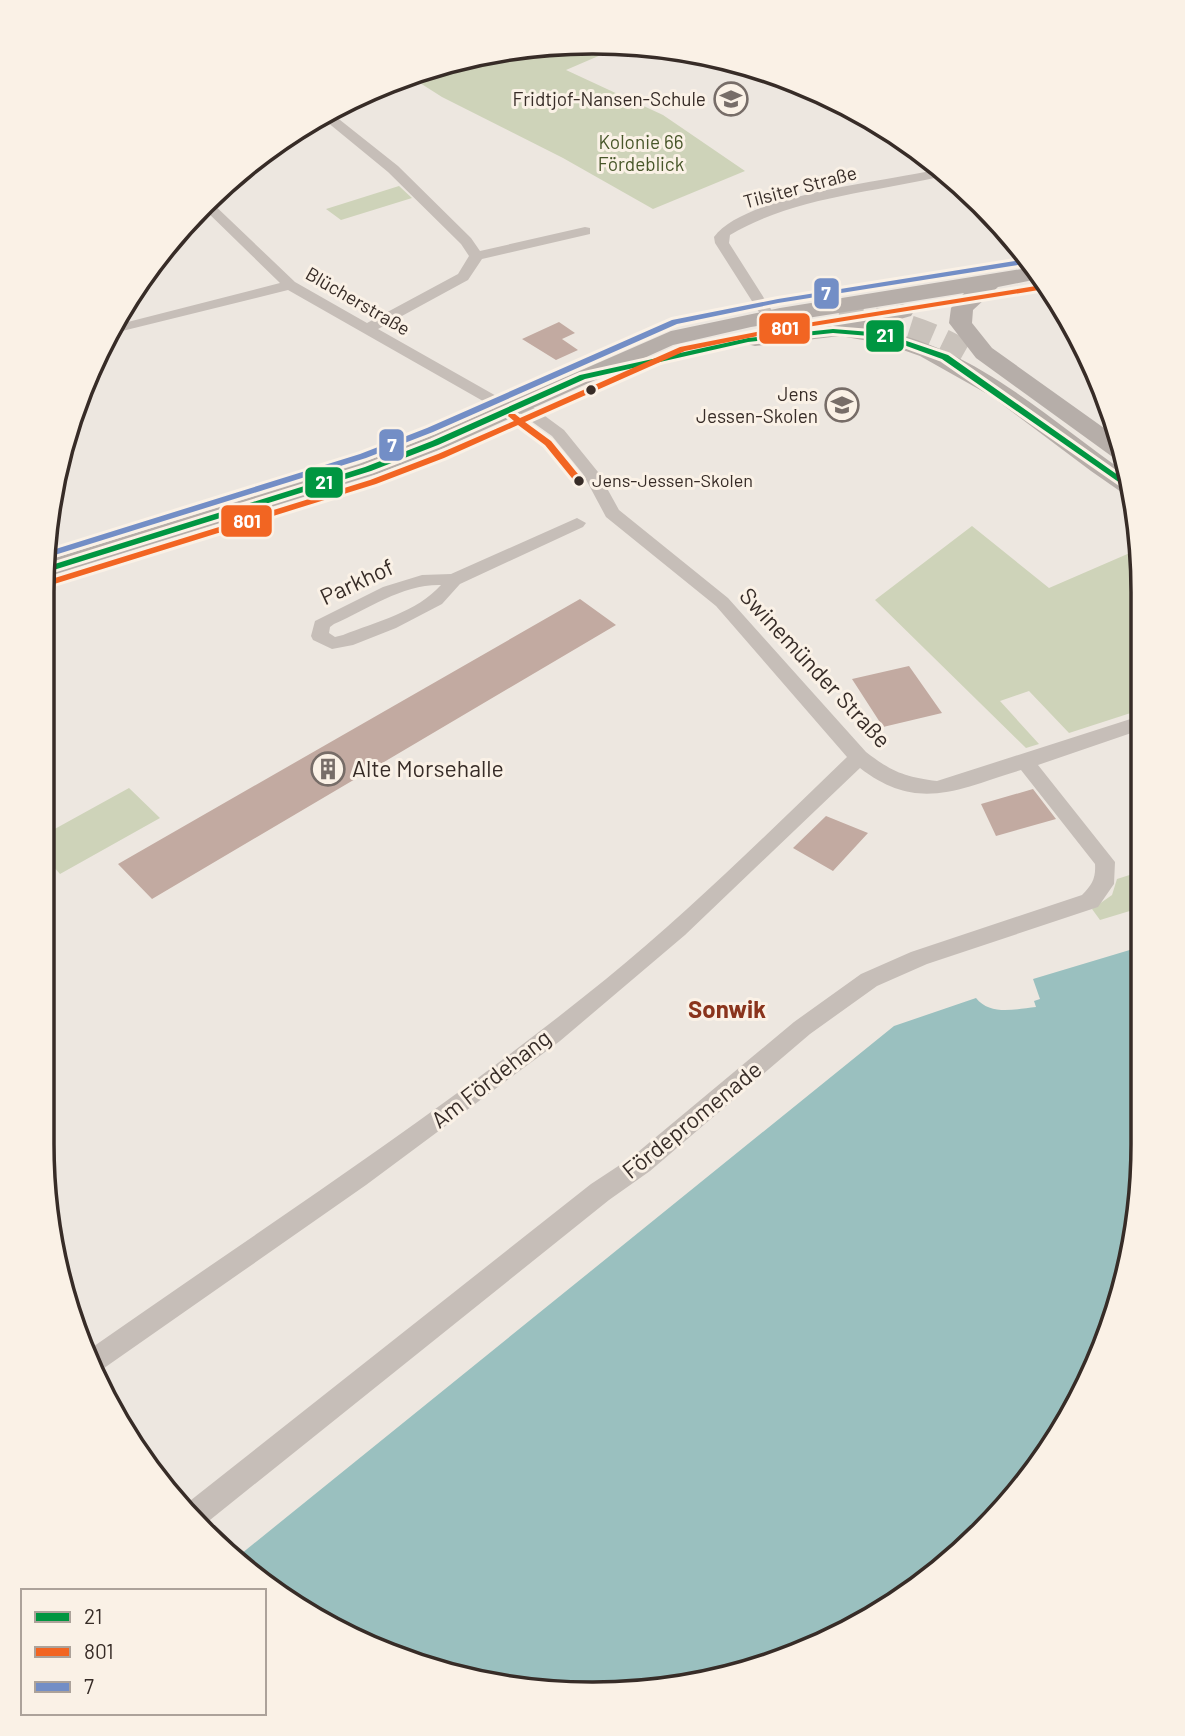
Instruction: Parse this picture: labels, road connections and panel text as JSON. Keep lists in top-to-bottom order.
{
  "streets": {
    "street": [
      "Tilsiter Straße",
      "Blücherstraße",
      "Parkhof",
      "Swinemünder Straße",
      "Am Fördehang",
      "Fördepromenade"
    ]
  },
  "crossings": [
    ["Blücherstraße", "Swinemünder Straße"],
    ["Parkhof", "Swinemünder Straße"],
    ["Swinemünder Straße", "Am Fördehang"],
    ["Swinemünder Straße", "Fördepromenade"]
  ],
  "districts": ["Sonwik"],
  "parks": ["Kolonie 66 Fördeblick"],
  "places": {
    "school or university": ["Fridtjof-Nansen-Schule", "Jens Jessen-Skolen"],
    "other": ["Jens-Jessen-Skolen"],
    "building": ["Alte Morsehalle"]
  },
  "lines": ["transit line 7", "transit line 801", "transit line 21"],
  "legend": ["21", "801", "7"]
}
